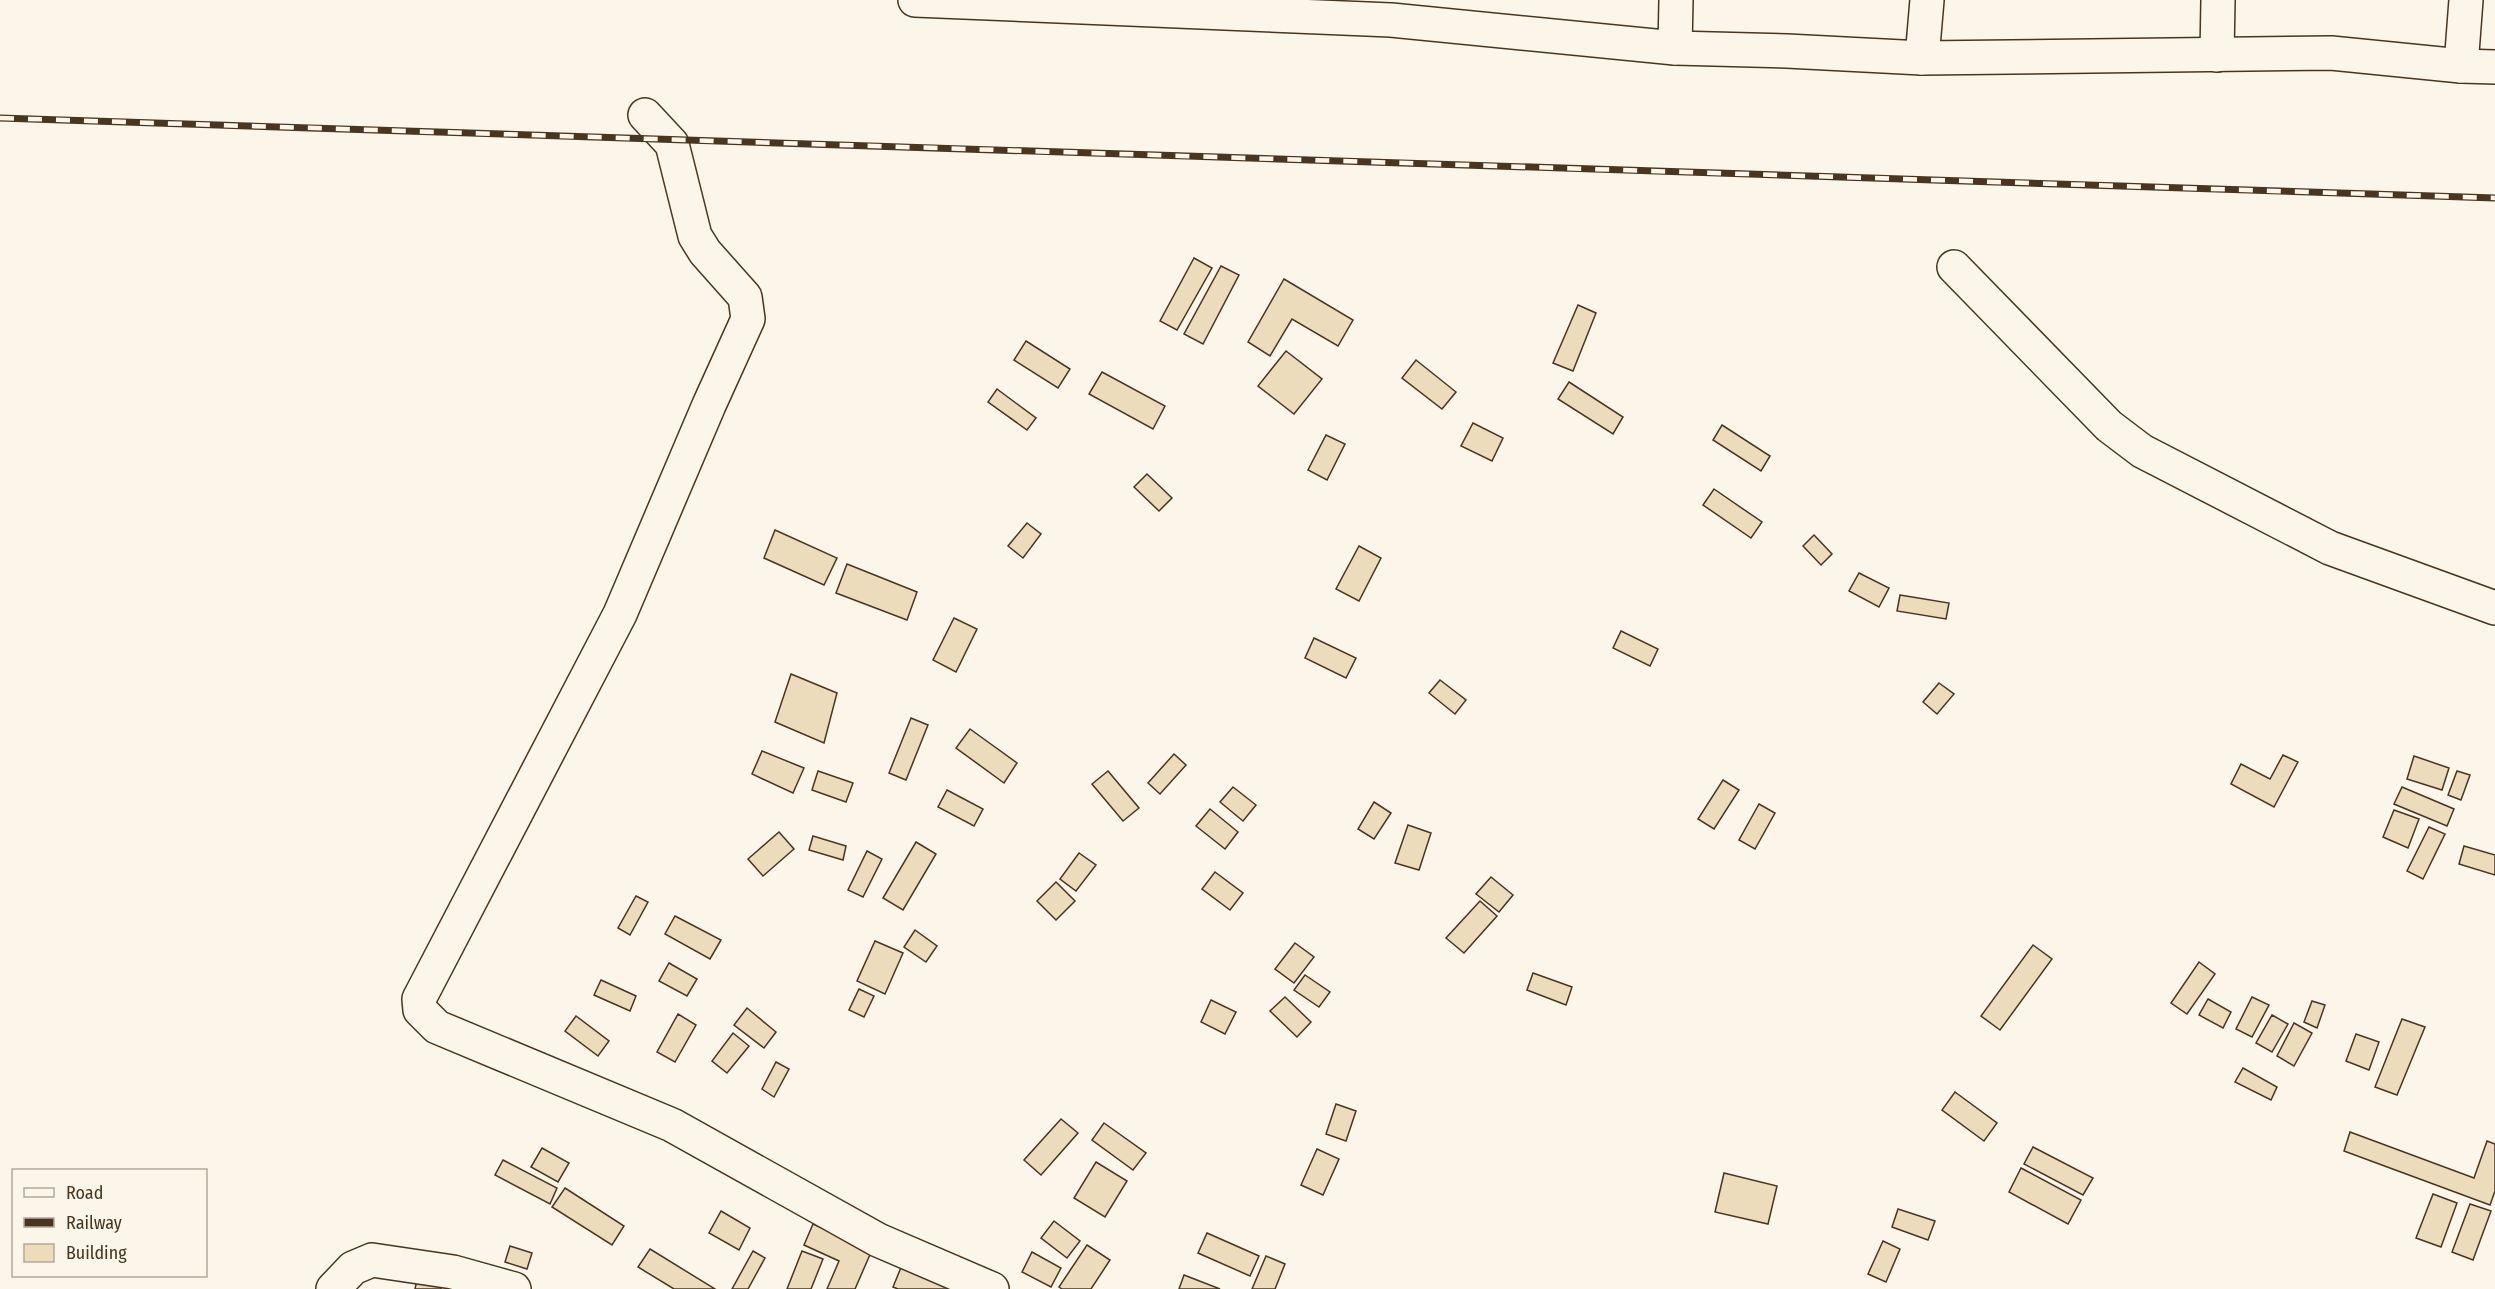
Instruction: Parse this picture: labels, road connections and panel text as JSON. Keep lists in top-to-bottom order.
{
  "legend": ["Road", "Railway", "Building"]
}
